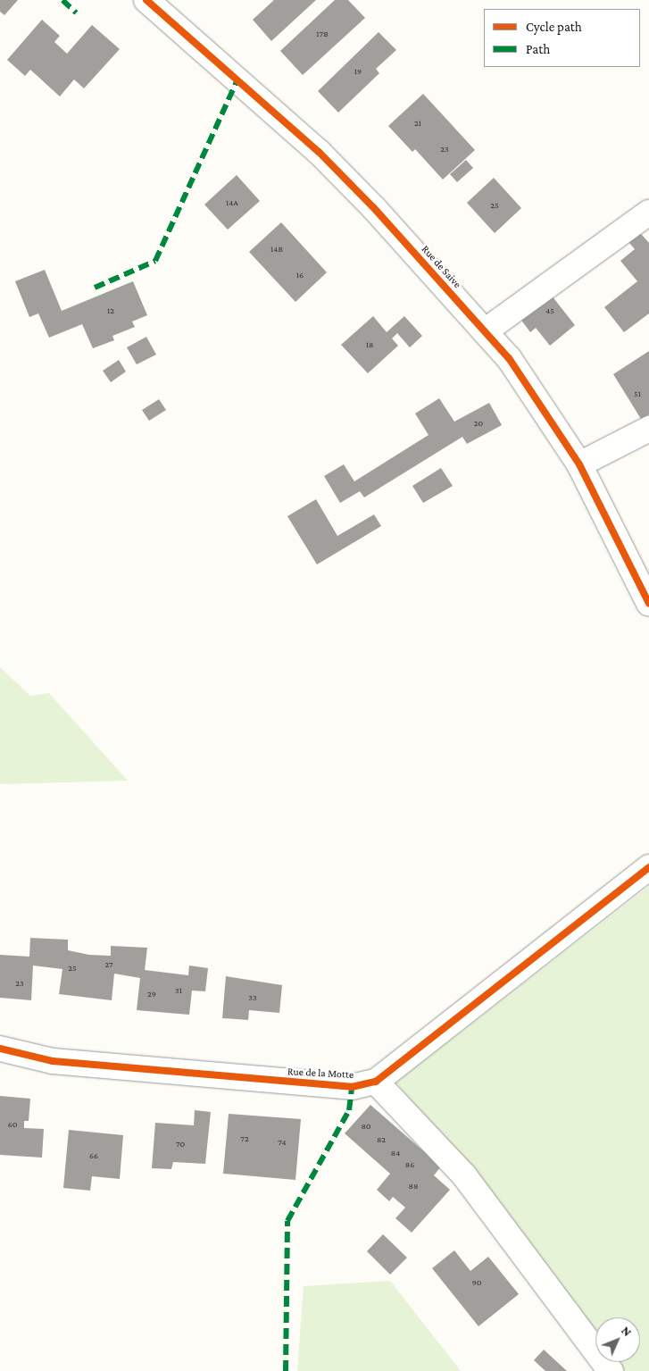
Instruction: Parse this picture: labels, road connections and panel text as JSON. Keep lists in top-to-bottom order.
{
  "streets": {
    "street": ["Rue de Saive", "Rue de la Motte"]
  },
  "house_numbers": [
    "17B",
    "19",
    "21",
    "23",
    "14A",
    "25",
    "14B",
    "16",
    "12",
    "45",
    "18",
    "51",
    "20",
    "27",
    "25",
    "23",
    "31",
    "29",
    "33",
    "60",
    "80",
    "72",
    "82",
    "74",
    "70",
    "84",
    "66",
    "86",
    "88",
    "90"
  ],
  "legend": ["Cycle path", "Path"],
  "north": "top right"
}
